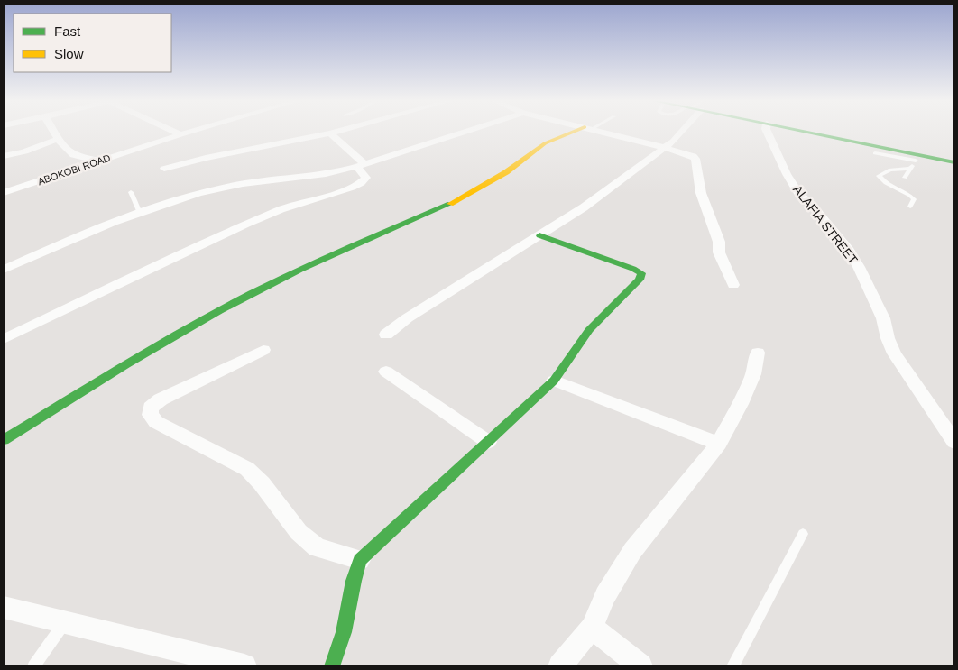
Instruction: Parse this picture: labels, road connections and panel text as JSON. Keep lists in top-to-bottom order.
{
  "streets": {
    "street": ["ABOKOBI ROAD", "ALAFIA STREET"]
  },
  "legend": ["Fast", "Slow"]
}
